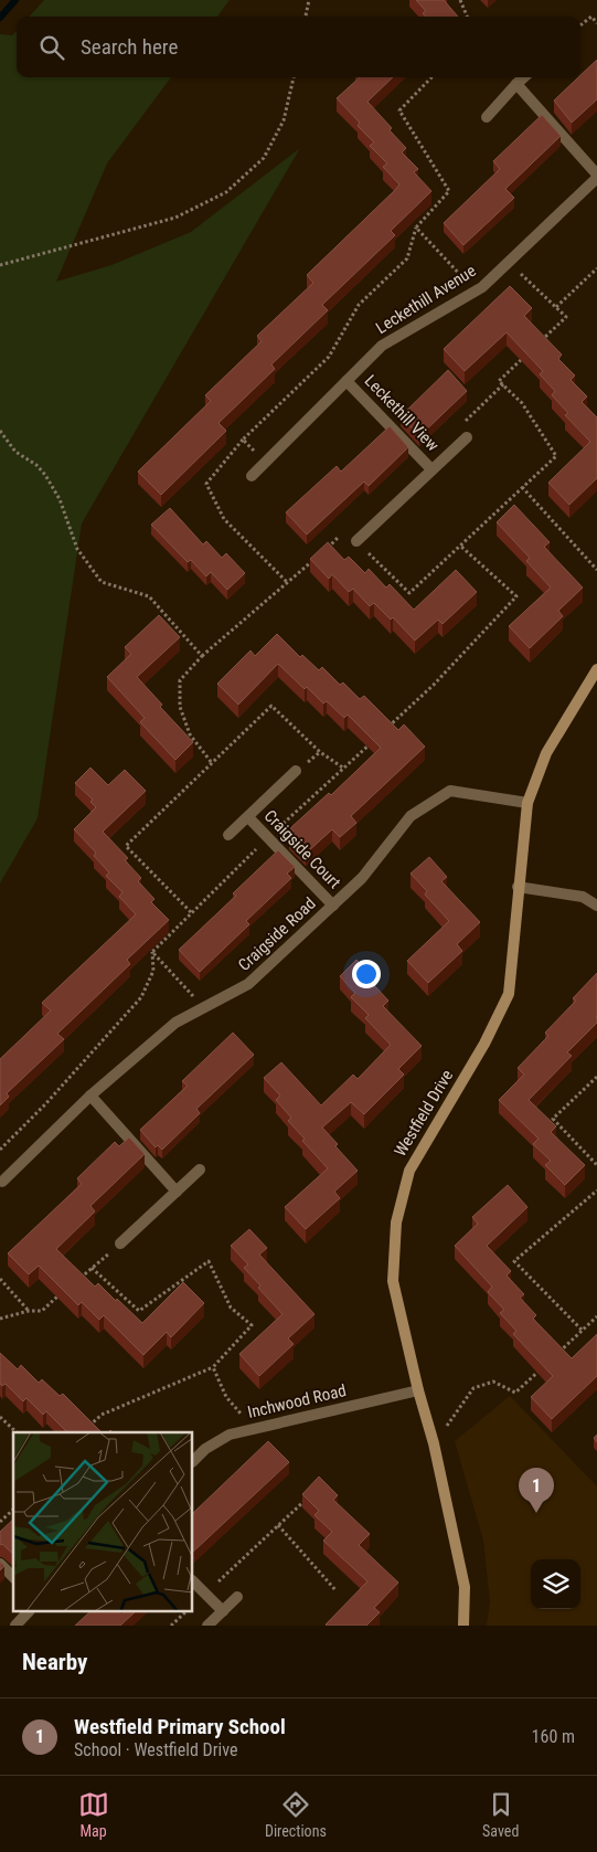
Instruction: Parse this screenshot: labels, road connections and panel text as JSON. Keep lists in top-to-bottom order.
{
  "streets": {
    "street": [
      "Leckethill Avenue",
      "Leckethill View",
      "Craigside Court",
      "Craigside Road",
      "Westfield Drive",
      "Inchwood Road"
    ]
  },
  "crossings": [
    ["Leckethill Avenue", "Leckethill View"],
    ["Craigside Court", "Craigside Road"],
    ["Craigside Road", "Westfield Drive"],
    ["Westfield Drive", "Inchwood Road"]
  ],
  "page": {
    "search": "Search here",
    "pins": "1",
    "heading": "Nearby",
    "list": [
      {
        "mark": "1",
        "name": "Westfield Primary School",
        "note": "School · Westfield Drive",
        "value": "160 m"
      }
    ],
    "nav": ["Map", "Directions", "Saved"]
  }
}
